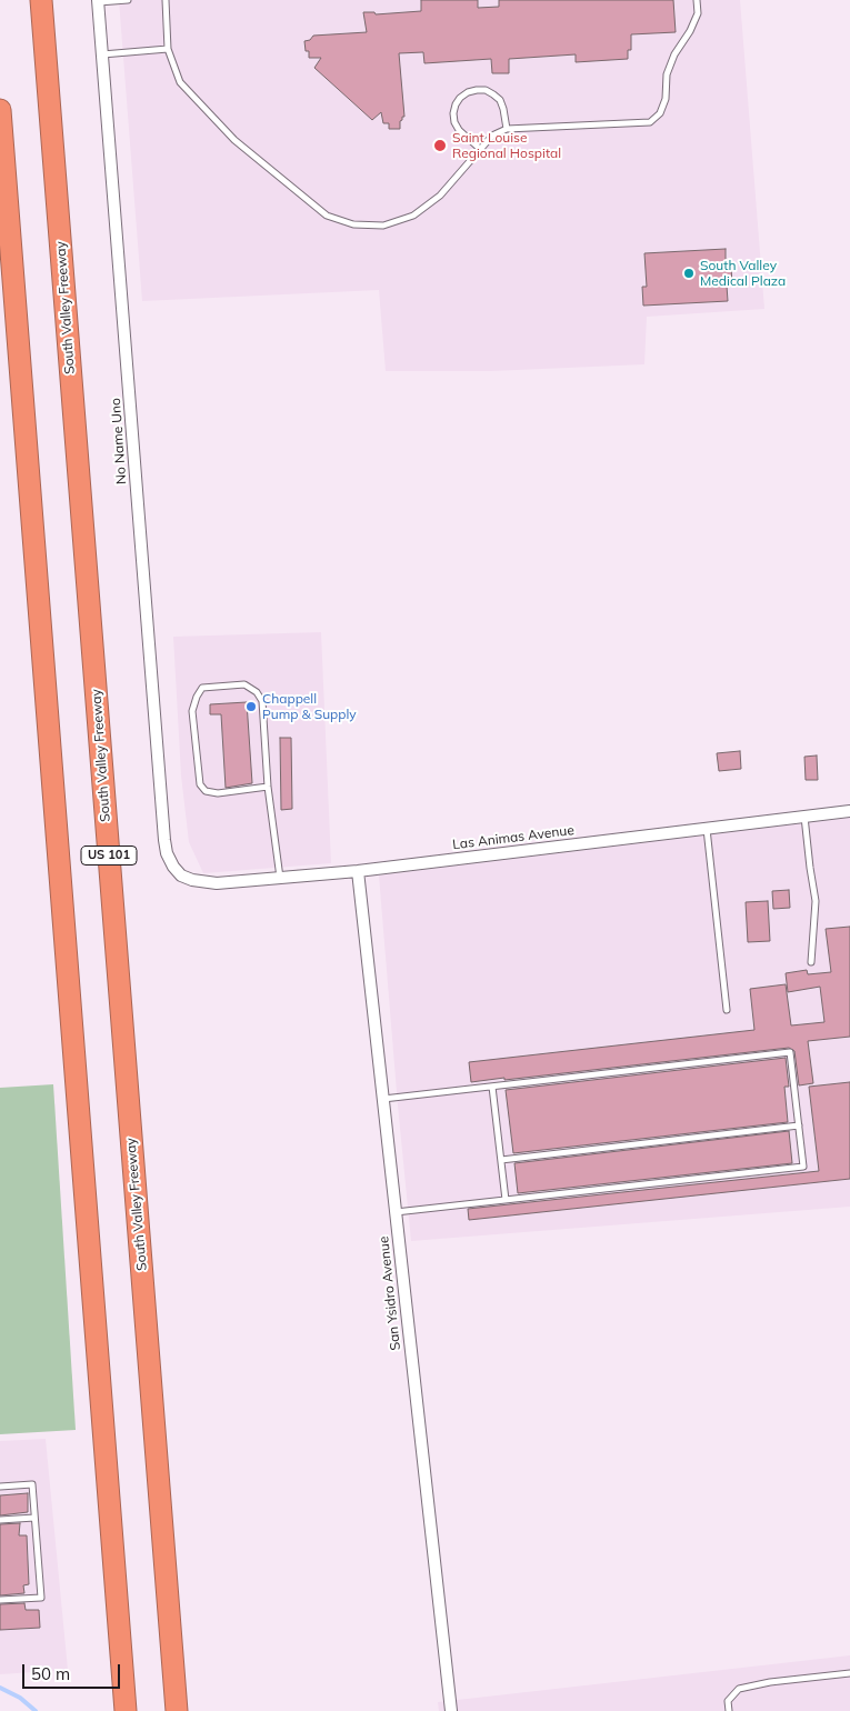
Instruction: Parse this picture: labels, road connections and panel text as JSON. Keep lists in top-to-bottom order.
{
  "streets": {
    "highway": ["South Valley Freeway", "US 101"],
    "street": ["No Name Uno", "Las Animas Avenue", "San Ysidro Avenue"]
  },
  "crossings": [
    ["No Name Uno", "Las Animas Avenue"],
    ["Las Animas Avenue", "San Ysidro Avenue"]
  ],
  "places": ["Saint Louise Regional Hospital", "South Valley Medical Plaza", "Chappell Pump & Supply"],
  "scale_bar": "50 m"
}
